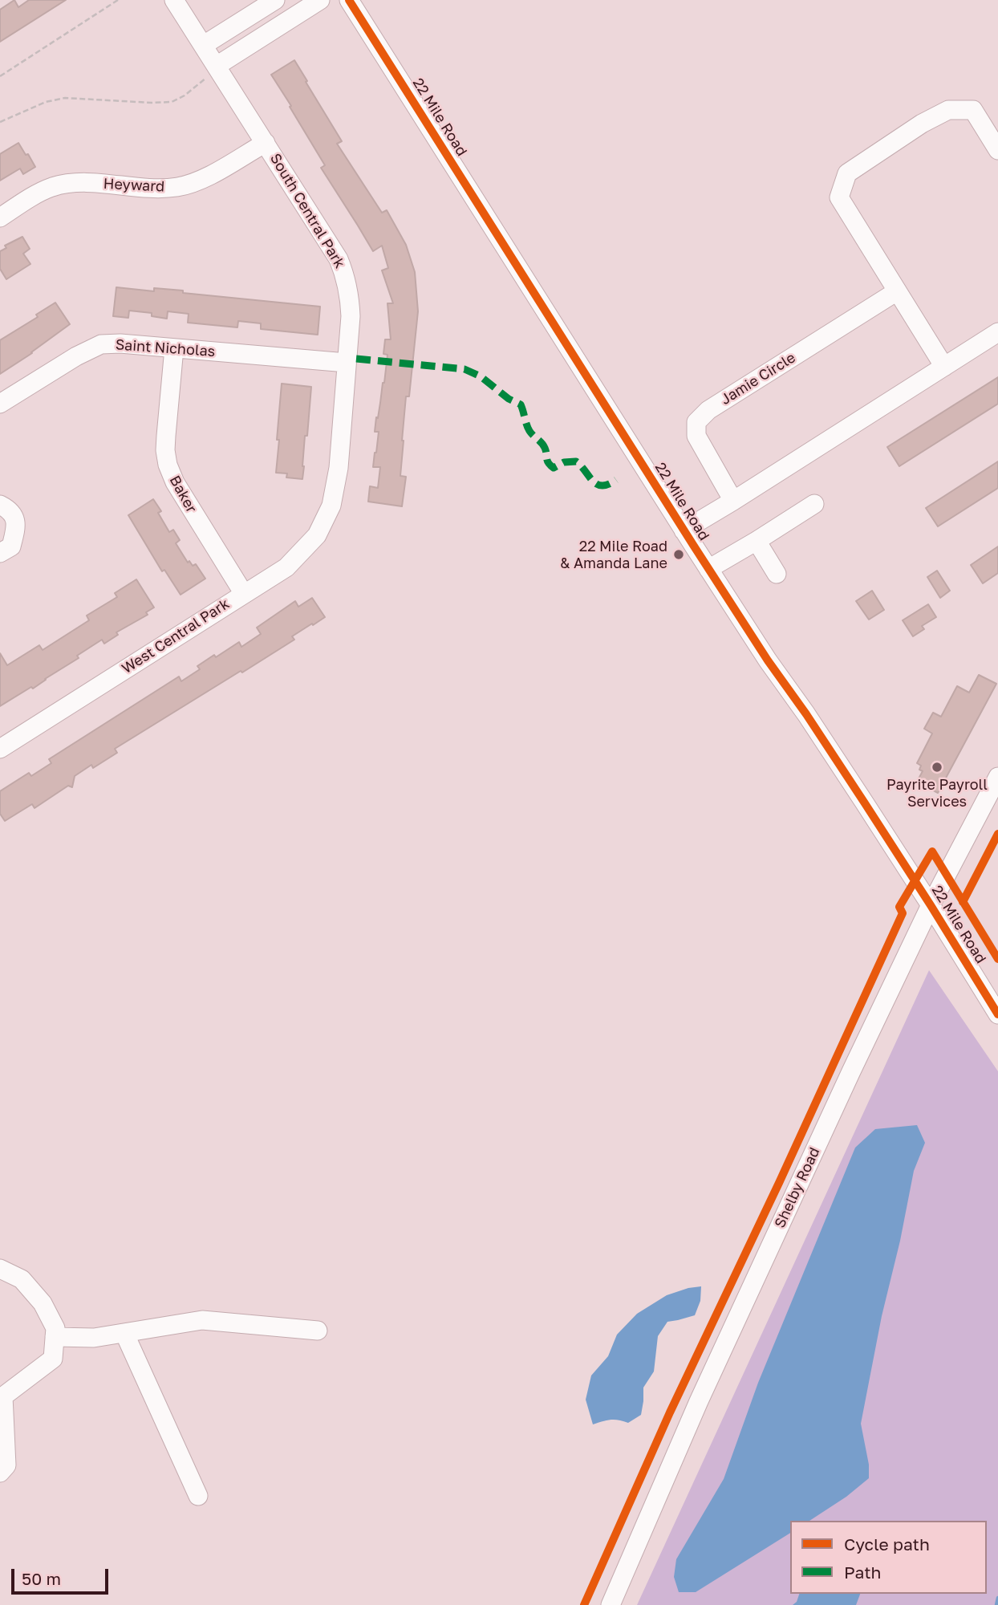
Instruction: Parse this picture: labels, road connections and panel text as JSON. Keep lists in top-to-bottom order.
{
  "streets": {
    "street": [
      "22 Mile Road",
      "Heyward",
      "South Central Park",
      "Saint Nicholas",
      "Jamie Circle",
      "Baker",
      "West Central Park",
      "Shelby Road"
    ]
  },
  "crossings": [
    ["22 Mile Road", "Shelby Road"],
    ["Heyward", "South Central Park"],
    ["South Central Park", "Saint Nicholas"],
    ["South Central Park", "West Central Park"],
    ["Saint Nicholas", "Baker"],
    ["Baker", "West Central Park"]
  ],
  "places": ["22 Mile Road & Amanda Lane", "Payrite Payroll Services"],
  "legend": ["Cycle path", "Path"],
  "scale_bar": "50 m"
}
